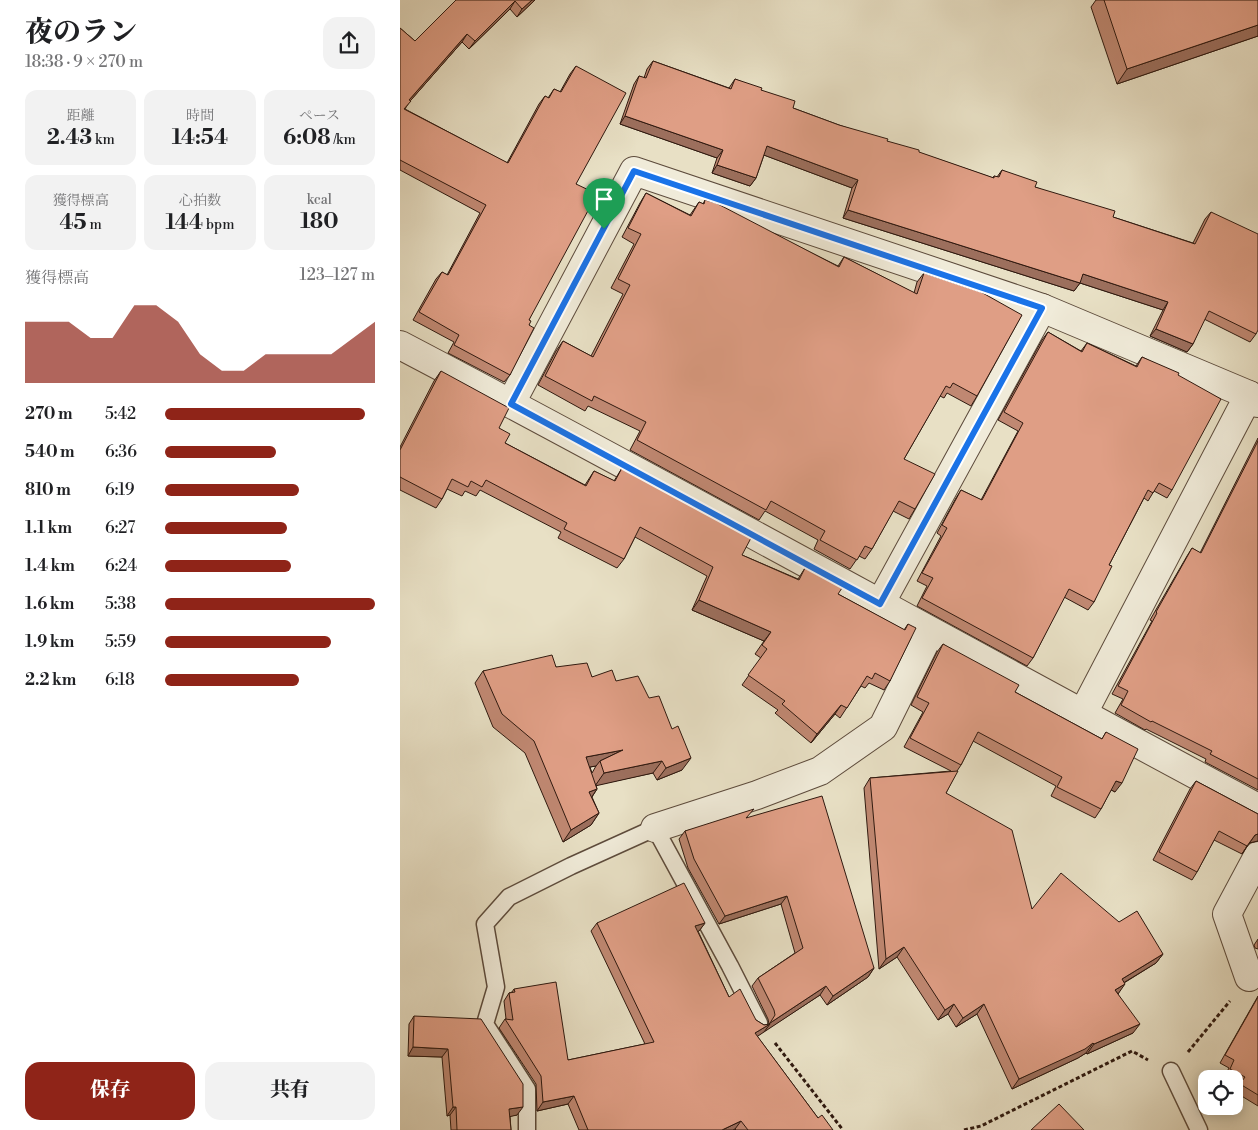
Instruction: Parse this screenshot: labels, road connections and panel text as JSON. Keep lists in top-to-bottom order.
{
  "page": {
    "heading": ["夜のラン", "18:38 · 9 × 270 m"],
    "stats": [
      ["距離", "2.43 km"],
      ["時間", "14:54"],
      ["ペース", "6:08 /km"],
      ["獲得標高", "45 m"],
      ["心拍数", "144 bpm"],
      ["kcal", "180"]
    ],
    "chart": ["獲得標高", "123–127 m"],
    "list": [
      {
        "name": "270 m",
        "note": "5:42"
      },
      {
        "name": "540 m",
        "note": "6:36"
      },
      {
        "name": "810 m",
        "note": "6:19"
      },
      {
        "name": "1.1 km",
        "note": "6:27"
      },
      {
        "name": "1.4 km",
        "note": "6:24"
      },
      {
        "name": "1.6 km",
        "note": "5:38"
      },
      {
        "name": "1.9 km",
        "note": "5:59"
      },
      {
        "name": "2.2 km",
        "note": "6:18"
      }
    ],
    "buttons": ["保存", "共有"]
  }
}
